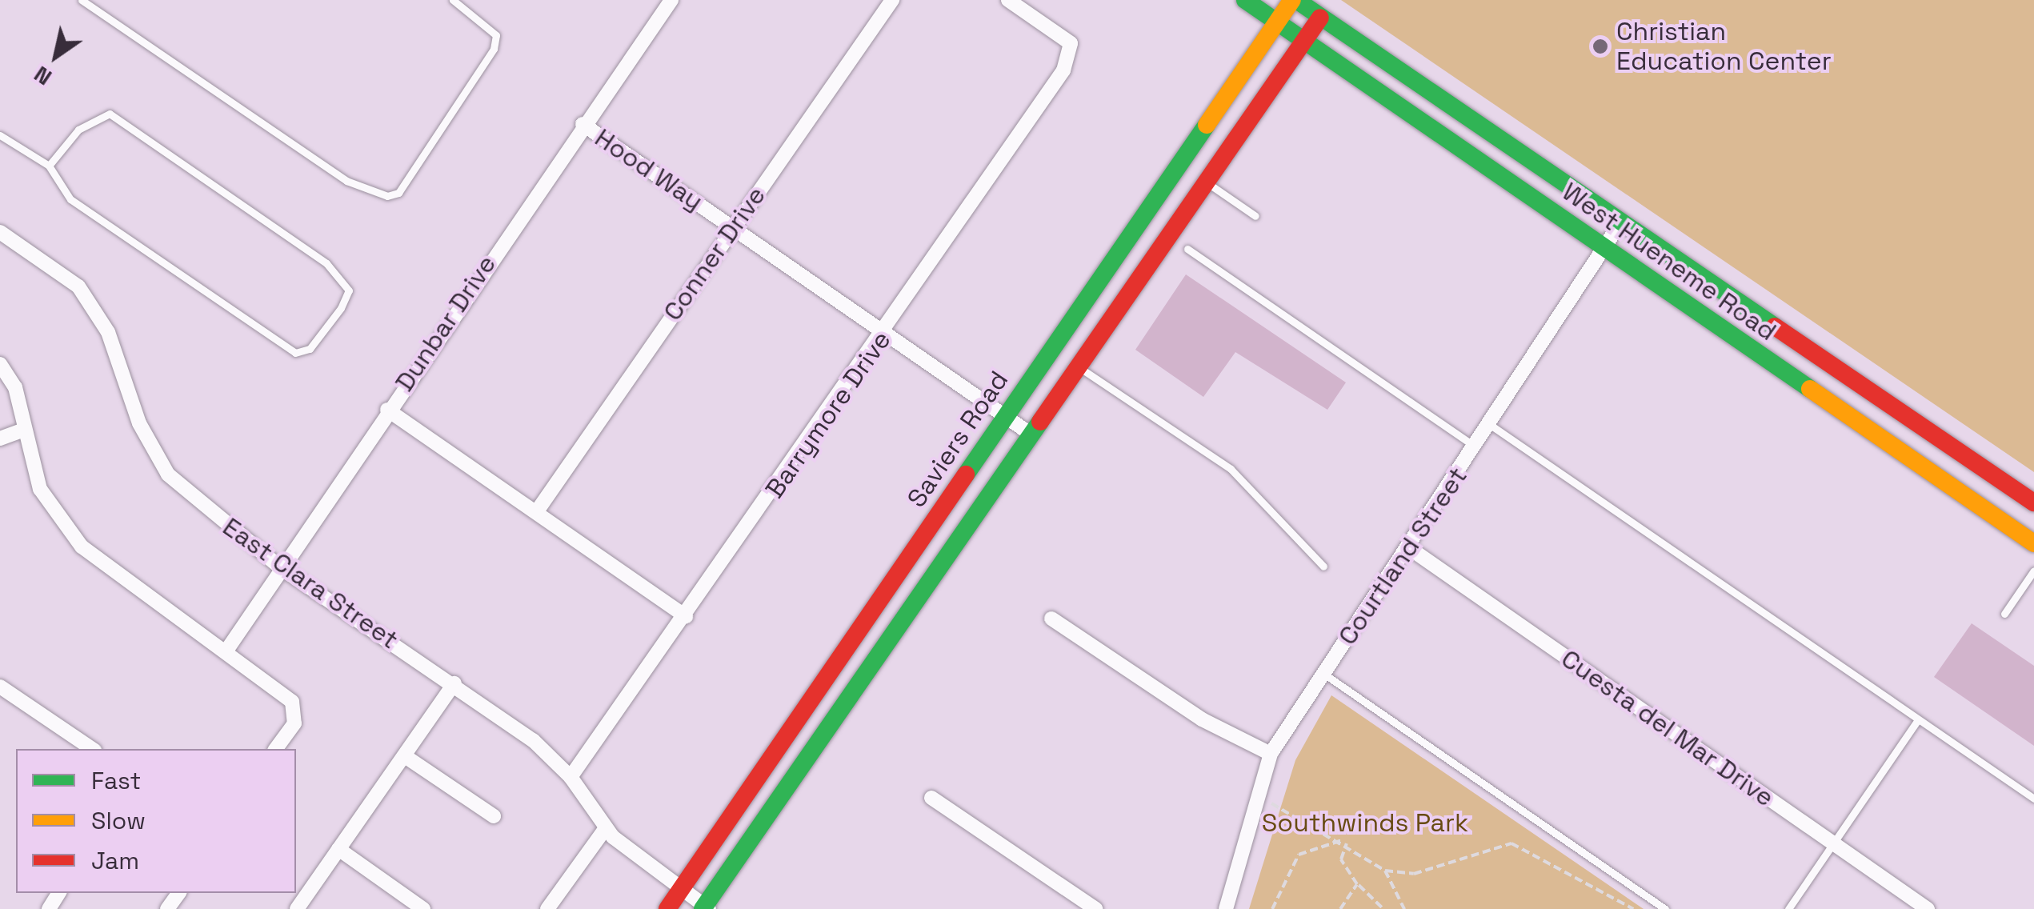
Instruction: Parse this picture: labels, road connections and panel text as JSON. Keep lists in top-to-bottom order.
{
  "streets": {
    "main road": ["West Hueneme Road", "Saviers Road"],
    "street": [
      "Hood Way",
      "Conner Drive",
      "Dunbar Drive",
      "Barrymore Drive",
      "Courtland Street",
      "East Clara Street",
      "Cuesta del Mar Drive"
    ]
  },
  "crossings": [
    ["Hood Way", "Conner Drive"],
    ["Hood Way", "Dunbar Drive"],
    ["Hood Way", "Barrymore Drive"],
    ["Hood Way", "Saviers Road"],
    ["West Hueneme Road", "Saviers Road"],
    ["West Hueneme Road", "Courtland Street"],
    ["Dunbar Drive", "East Clara Street"],
    ["Barrymore Drive", "East Clara Street"],
    ["Saviers Road", "East Clara Street"],
    ["Courtland Street", "Cuesta del Mar Drive"]
  ],
  "parks": ["Southwinds Park"],
  "places": ["Christian Education Center"],
  "legend": ["Fast", "Slow", "Jam"],
  "north": "bottom left"
}
